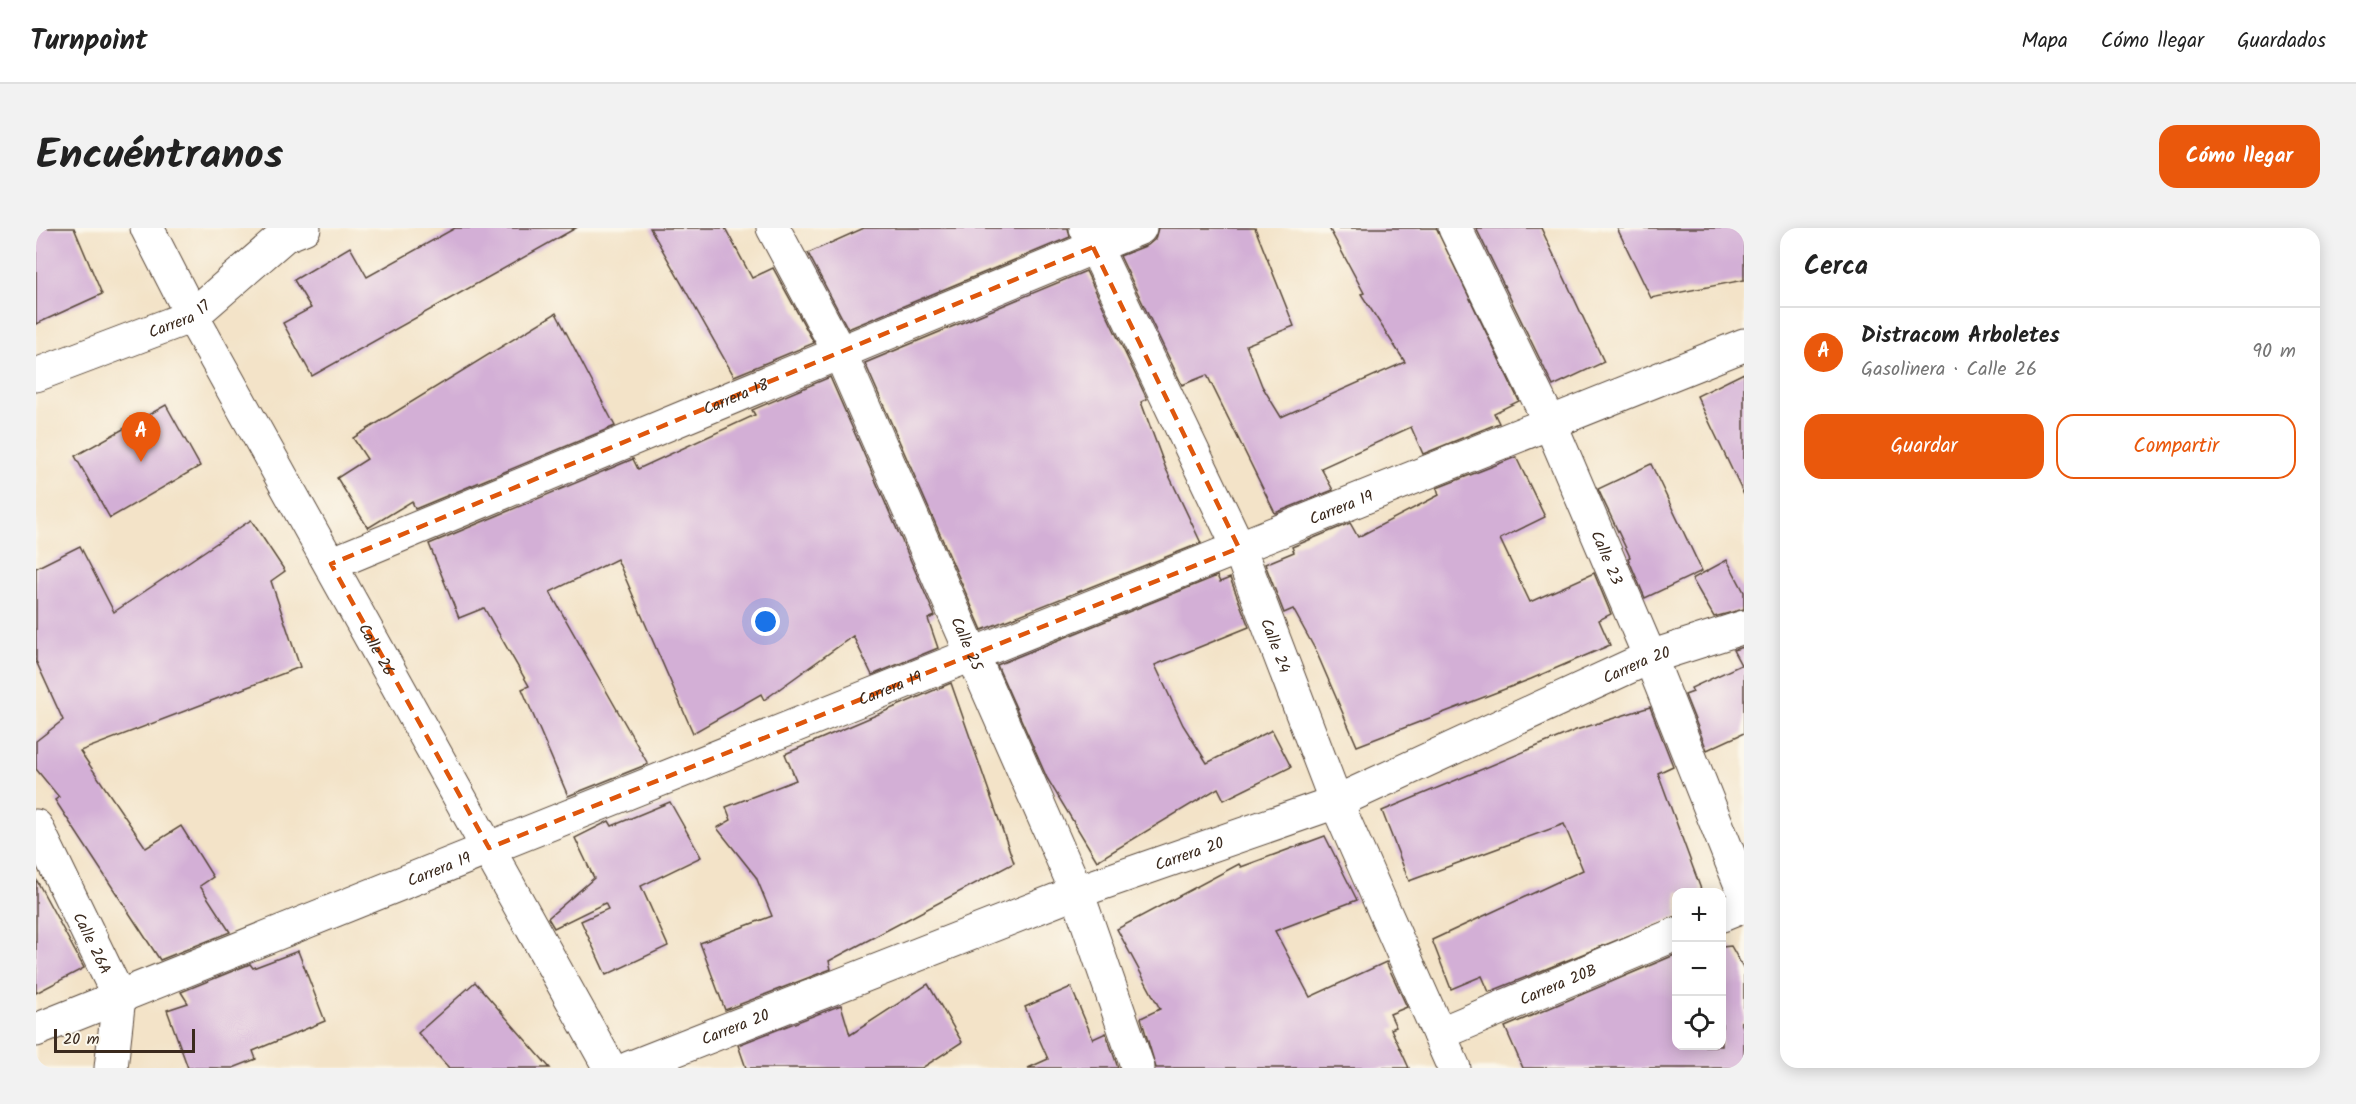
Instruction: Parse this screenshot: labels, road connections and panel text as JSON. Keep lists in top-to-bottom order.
{
  "streets": {
    "street": [
      "Carrera 17",
      "Carrera 18",
      "Carrera 19",
      "Calle 23",
      "Calle 25",
      "Calle 24",
      "Calle 26",
      "Carrera 20",
      "Calle 26A",
      "Carrera 20B"
    ]
  },
  "crossings": [
    ["Carrera 17", "Calle 26"],
    ["Carrera 18", "Calle 25"],
    ["Carrera 18", "Calle 24"],
    ["Carrera 18", "Calle 26"],
    ["Carrera 19", "Calle 23"],
    ["Carrera 19", "Calle 25"],
    ["Carrera 19", "Calle 24"],
    ["Carrera 19", "Calle 26"],
    ["Carrera 19", "Calle 26A"],
    ["Calle 23", "Carrera 20"],
    ["Calle 25", "Carrera 20"],
    ["Calle 24", "Carrera 20"],
    ["Calle 24", "Carrera 20B"]
  ],
  "scale_bar": "20 m",
  "page": {
    "header": "Turnpoint",
    "nav": ["Mapa", "Cómo llegar", "Guardados"],
    "title": "Encuéntranos",
    "buttons": [
      "Cómo llegar",
      ["Guardar", "Compartir"]
    ],
    "heading": "Cerca",
    "list": [
      {
        "mark": "A",
        "name": "Distracom Arboletes",
        "note": "Gasolinera · Calle 26",
        "value": "90 m"
      }
    ],
    "pins": "A",
    "map_buttons": ["+", "−"],
    "scale": "20 m"
  }
}
